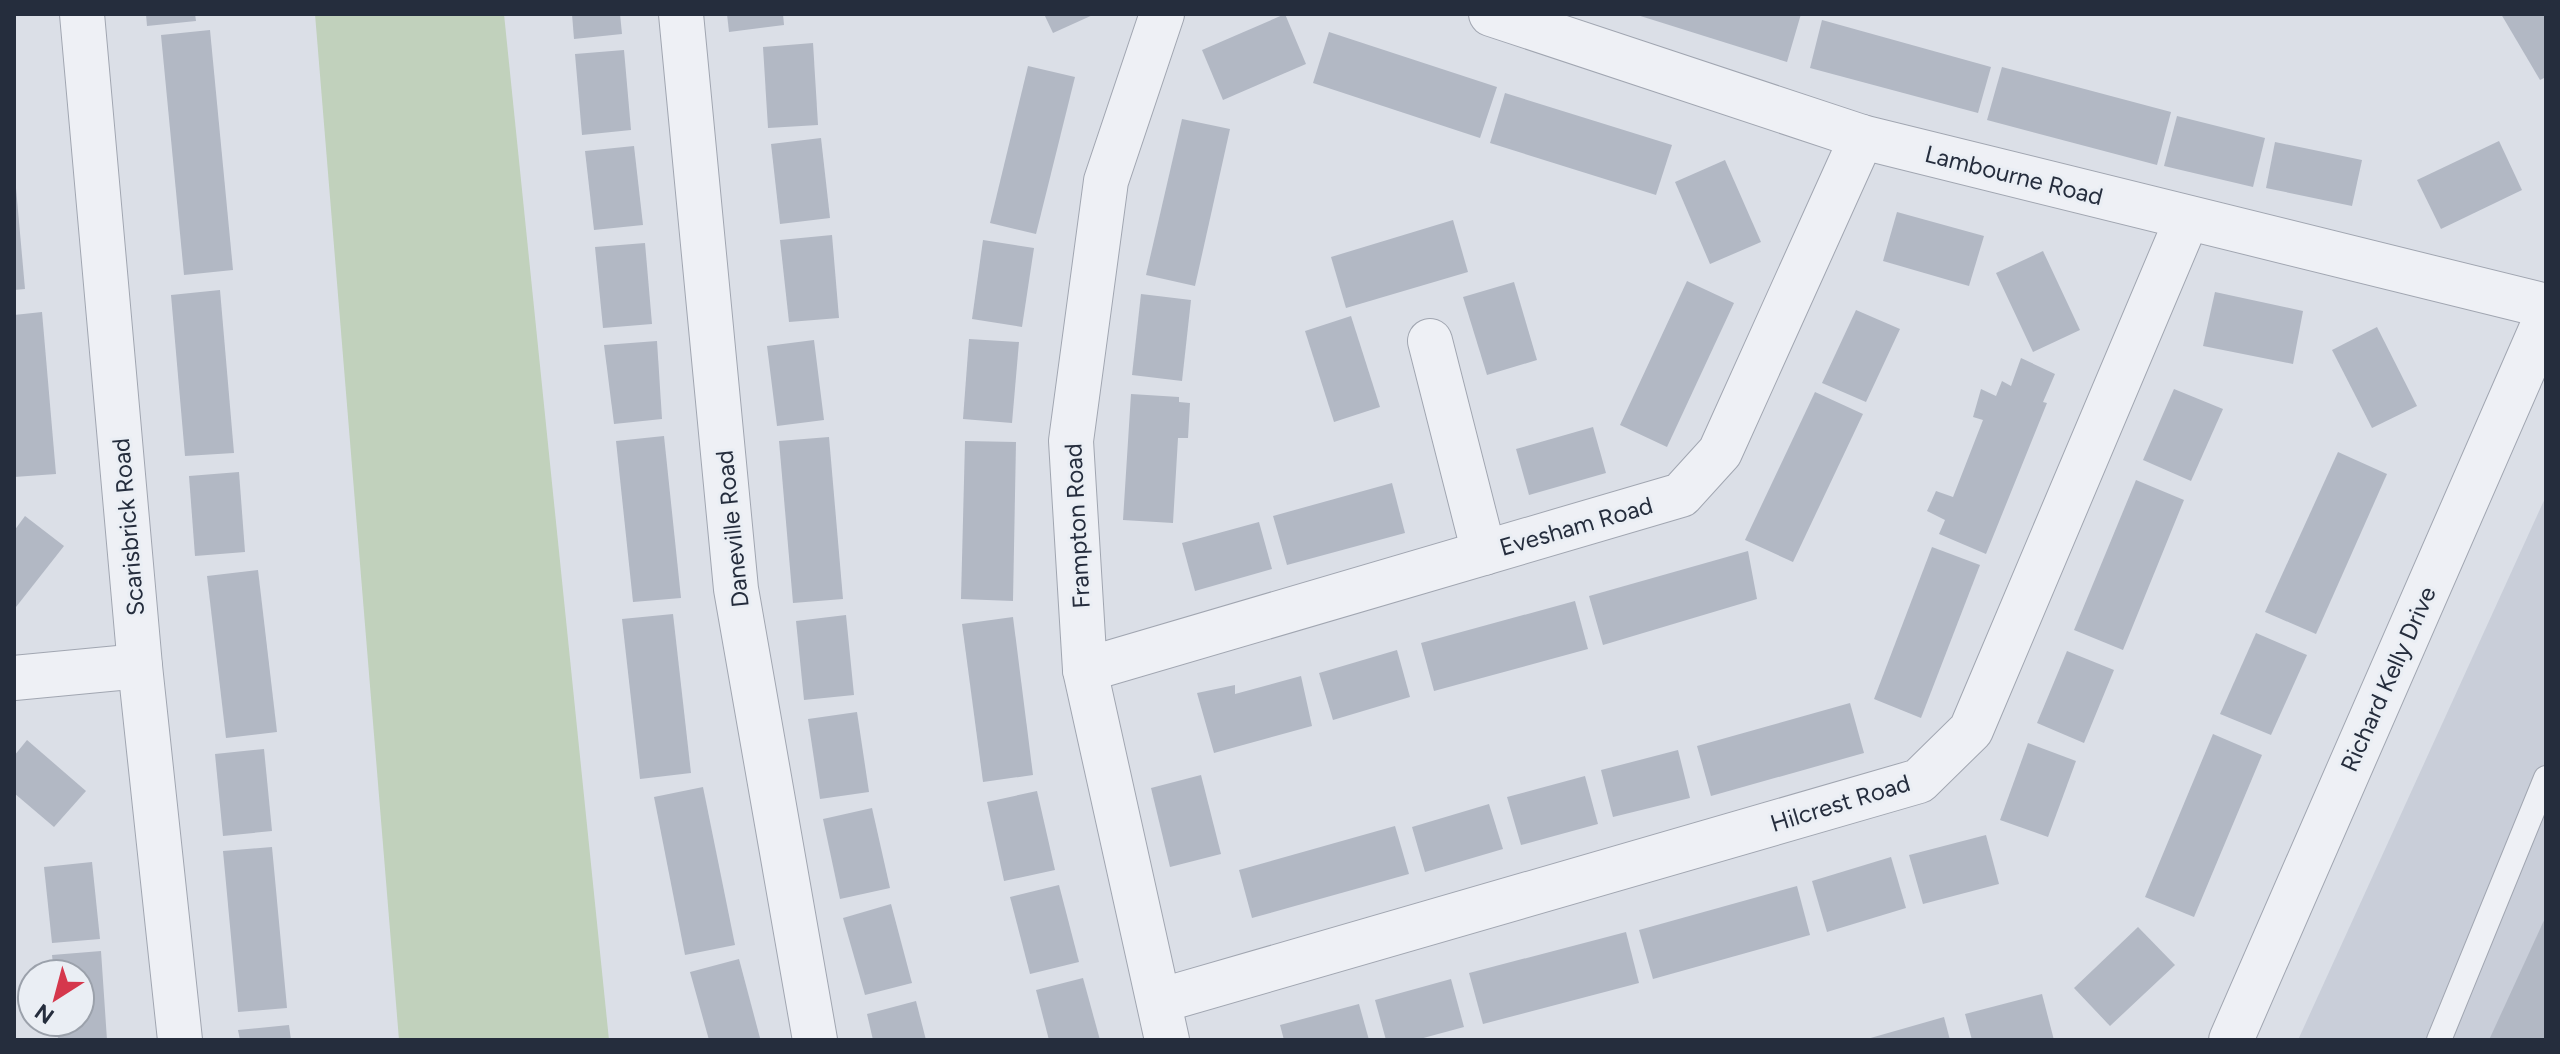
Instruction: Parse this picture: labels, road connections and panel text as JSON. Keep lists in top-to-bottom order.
{
  "streets": {
    "street": [
      "Lambourne Road",
      "Frampton Road",
      "Evesham Road",
      "Scarisbrick Road",
      "Daneville Road",
      "Richard Kelly Drive",
      "Hilcrest Road"
    ]
  },
  "crossings": [
    ["Lambourne Road", "Evesham Road"],
    ["Lambourne Road", "Hilcrest Road"],
    ["Frampton Road", "Evesham Road"],
    ["Frampton Road", "Hilcrest Road"]
  ],
  "north": "bottom left"
}
